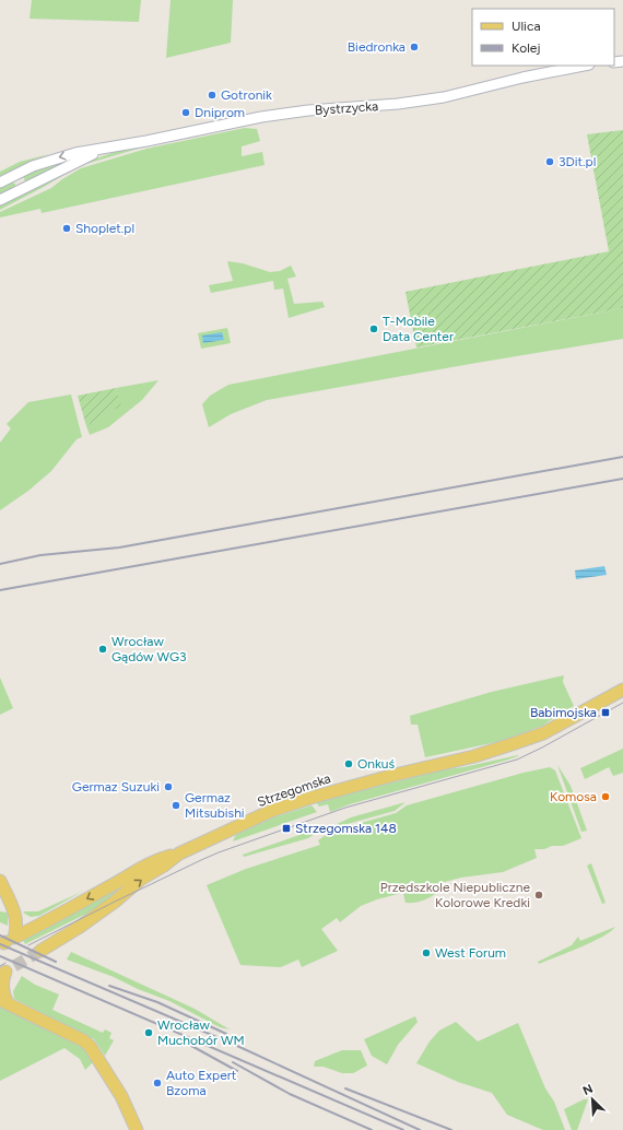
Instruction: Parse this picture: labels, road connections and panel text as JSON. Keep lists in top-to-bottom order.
{
  "streets": {
    "main road": ["Strzegomska"],
    "street": ["Bystrzycka"]
  },
  "places": {
    "other": [
      "Biedronka",
      "Gotronik",
      "Dniprom",
      "3Dit.pl",
      "Shoplet.pl",
      "T-Mobile Data Center",
      "Wrocław Gądów WG3",
      "Onkuś",
      "Germaz Suzuki",
      "Komosa",
      "Germaz Mitsubishi",
      "Przedszkole Niepubliczne Kolorowe Kredki",
      "West Forum",
      "Wrocław Muchobór WM",
      "Auto Expert Bzoma"
    ],
    "transit": ["Babimojska", "Strzegomska 148"]
  },
  "legend": ["Ulica", "Kolej"],
  "north": "top left"
}
